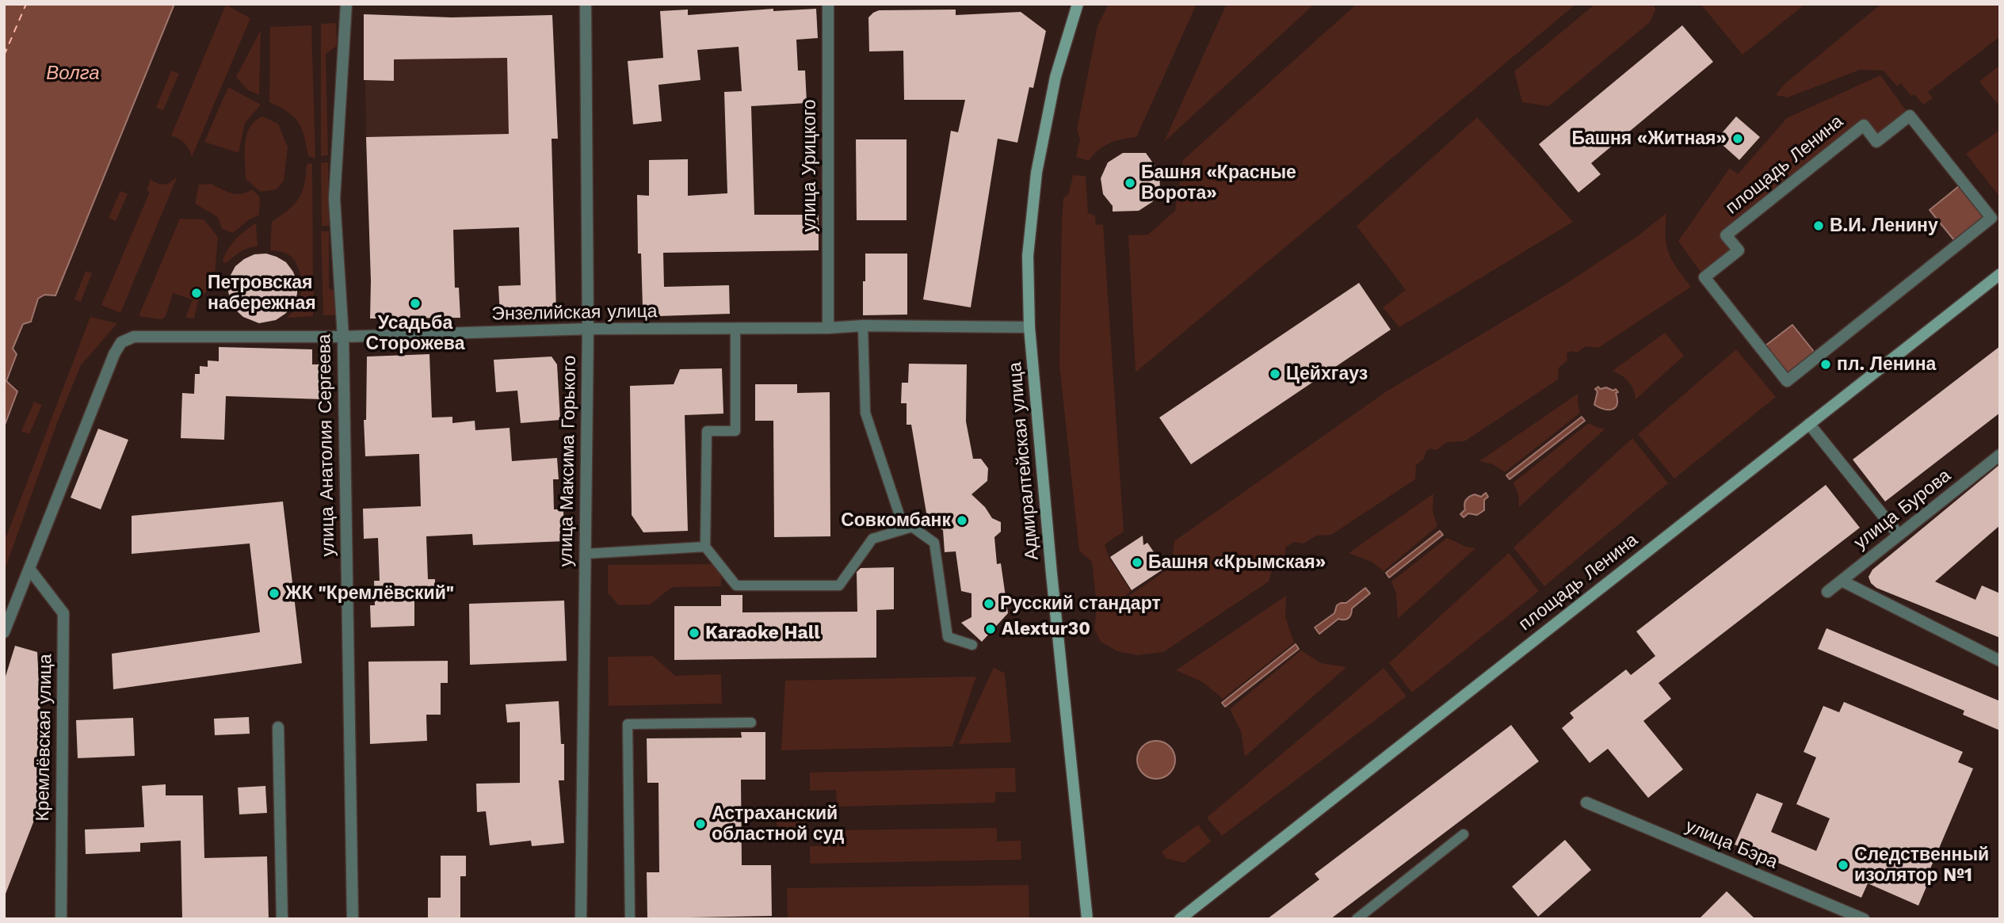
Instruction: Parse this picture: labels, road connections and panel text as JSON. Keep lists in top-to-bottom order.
{
  "streets": {
    "main road": ["площадь Ленина", "Адмиралтейская улица"],
    "street": [
      "улица Урицкого",
      "Энзелийская улица",
      "улица Анатолия Сергеева",
      "улица Максима Горького",
      "улица Бурова",
      "Кремлёвская улица",
      "улица Бэра"
    ]
  },
  "crossings": [
    ["улица Урицкого", "Энзелийская улица"],
    ["Энзелийская улица", "улица Анатолия Сергеева"],
    ["Энзелийская улица", "улица Максима Горького"],
    ["Энзелийская улица", "Адмиралтейская улица"],
    ["Энзелийская улица", "Кремлёвская улица"]
  ],
  "water": ["Волга"],
  "places": [
    "Башня «Житная»",
    "Башня «Красные Ворота»",
    "В.И. Ленину",
    "Петровская набережная",
    "Усадьба Сторожева",
    "пл. Ленина",
    "Цейхгауз",
    "Совкомбанк",
    "Башня «Крымская»",
    "ЖК \"Кремлёвский\"",
    "Русский стандарт",
    "Alextur30",
    "Karaoke Hall",
    "Астраханский областной суд",
    "Следственный изолятор №1"
  ]
}
